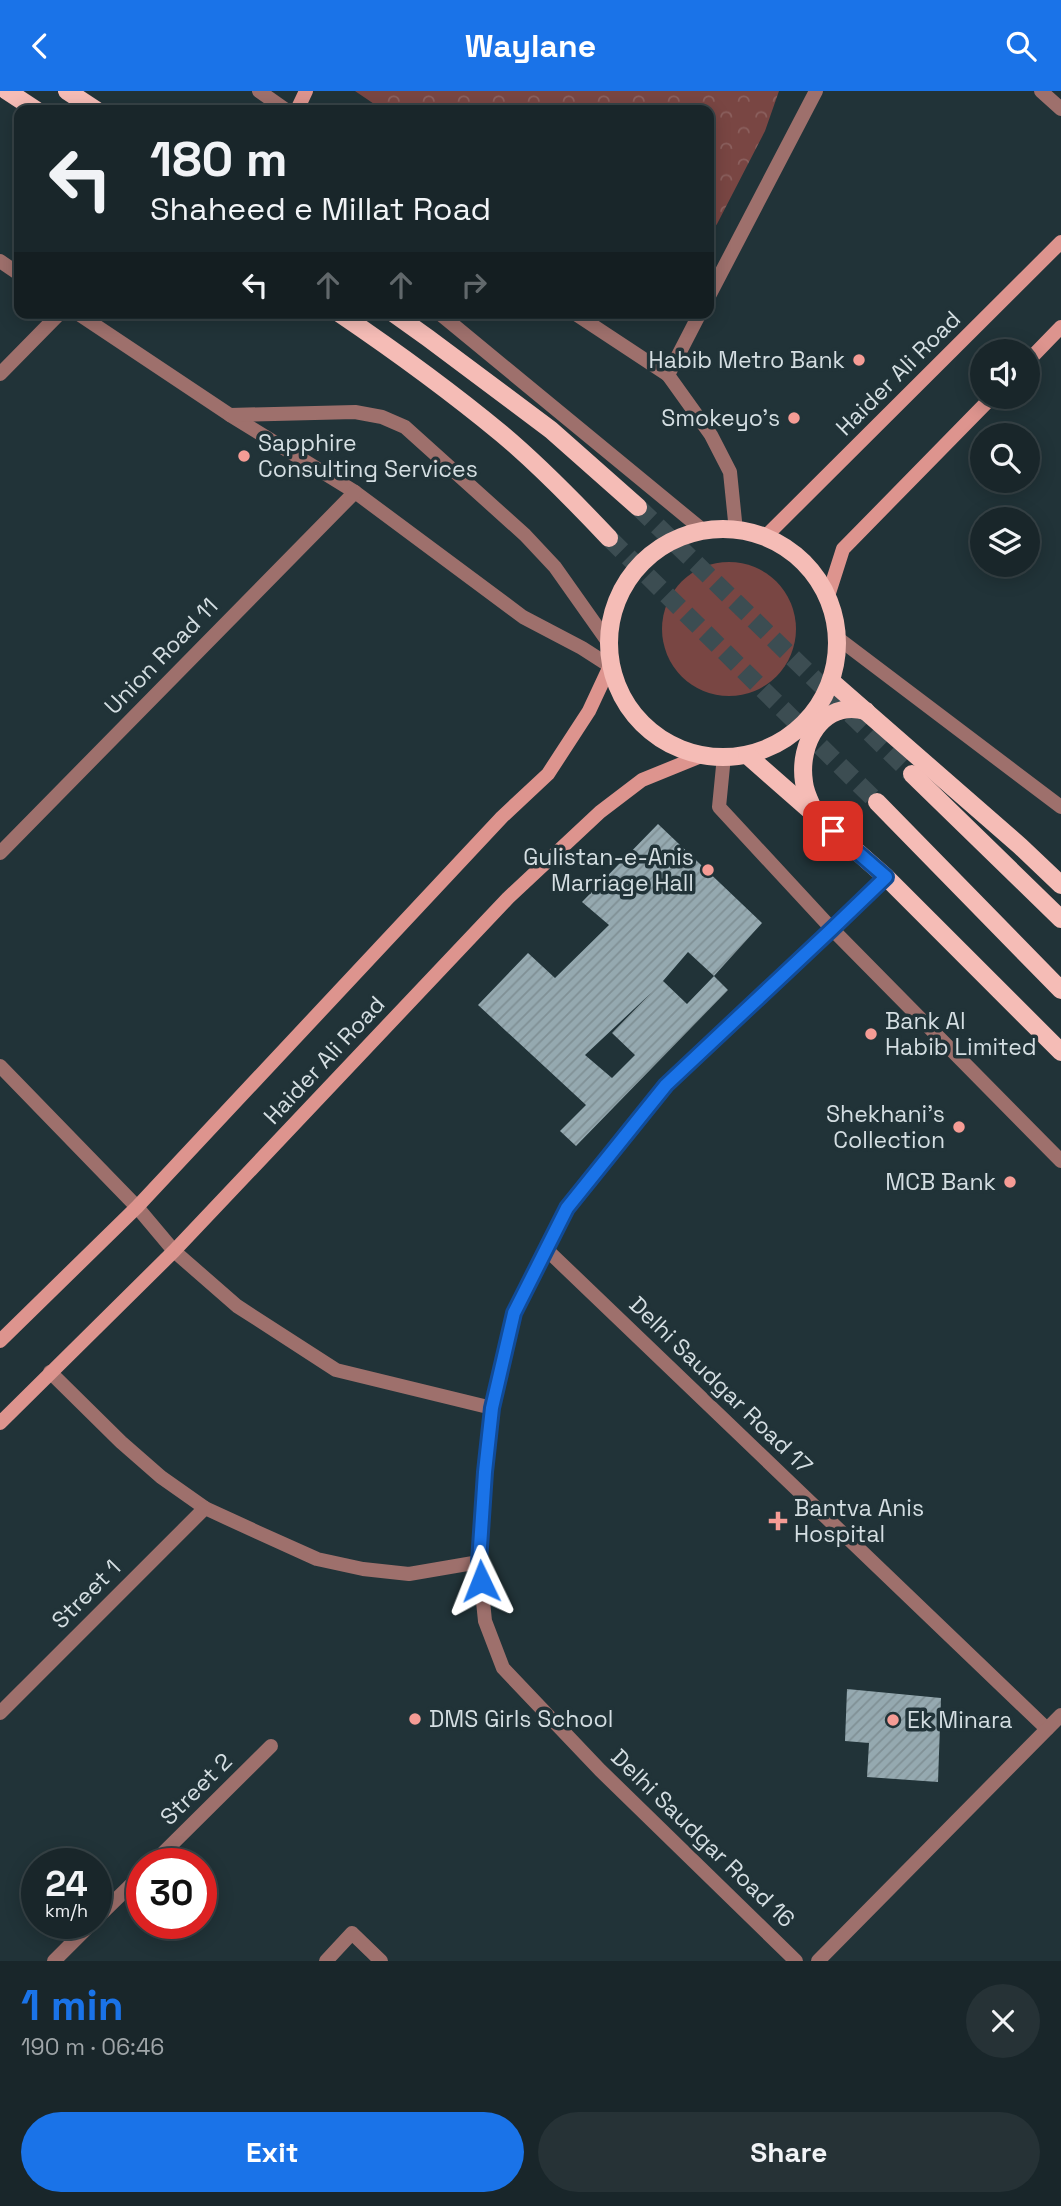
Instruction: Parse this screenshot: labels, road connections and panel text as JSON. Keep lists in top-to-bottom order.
{
  "streets": {
    "main road": ["Haider Ali Road"],
    "street": [
      "Union Road 11",
      "Delhi Saudgar Road 17",
      "Street 1",
      "Street 2",
      "Delhi Saudgar Road 16"
    ]
  },
  "crossings": [
    ["Delhi Saudgar Road 17", "Delhi Saudgar Road 16"]
  ],
  "places": {
    "other": [
      "Habib Metro Bank",
      "Smokeyo's",
      "Sapphire Consulting Services",
      "Gulistan-e-Anis Marriage Hall",
      "Bank Al Habib Limited",
      "Shekhani's Collection",
      "MCB Bank",
      "DMS Girls School",
      "Ek Minara"
    ],
    "health": ["Bantva Anis Hospital"]
  },
  "page": {
    "header": "Waylane",
    "turn": ["180 m", "Shaheed e Millat Road"],
    "speed": "24 km/h",
    "limit": "30",
    "heading": ["1 min", "190 m · 06:46"],
    "buttons": ["Exit", "Share"]
  }
}
